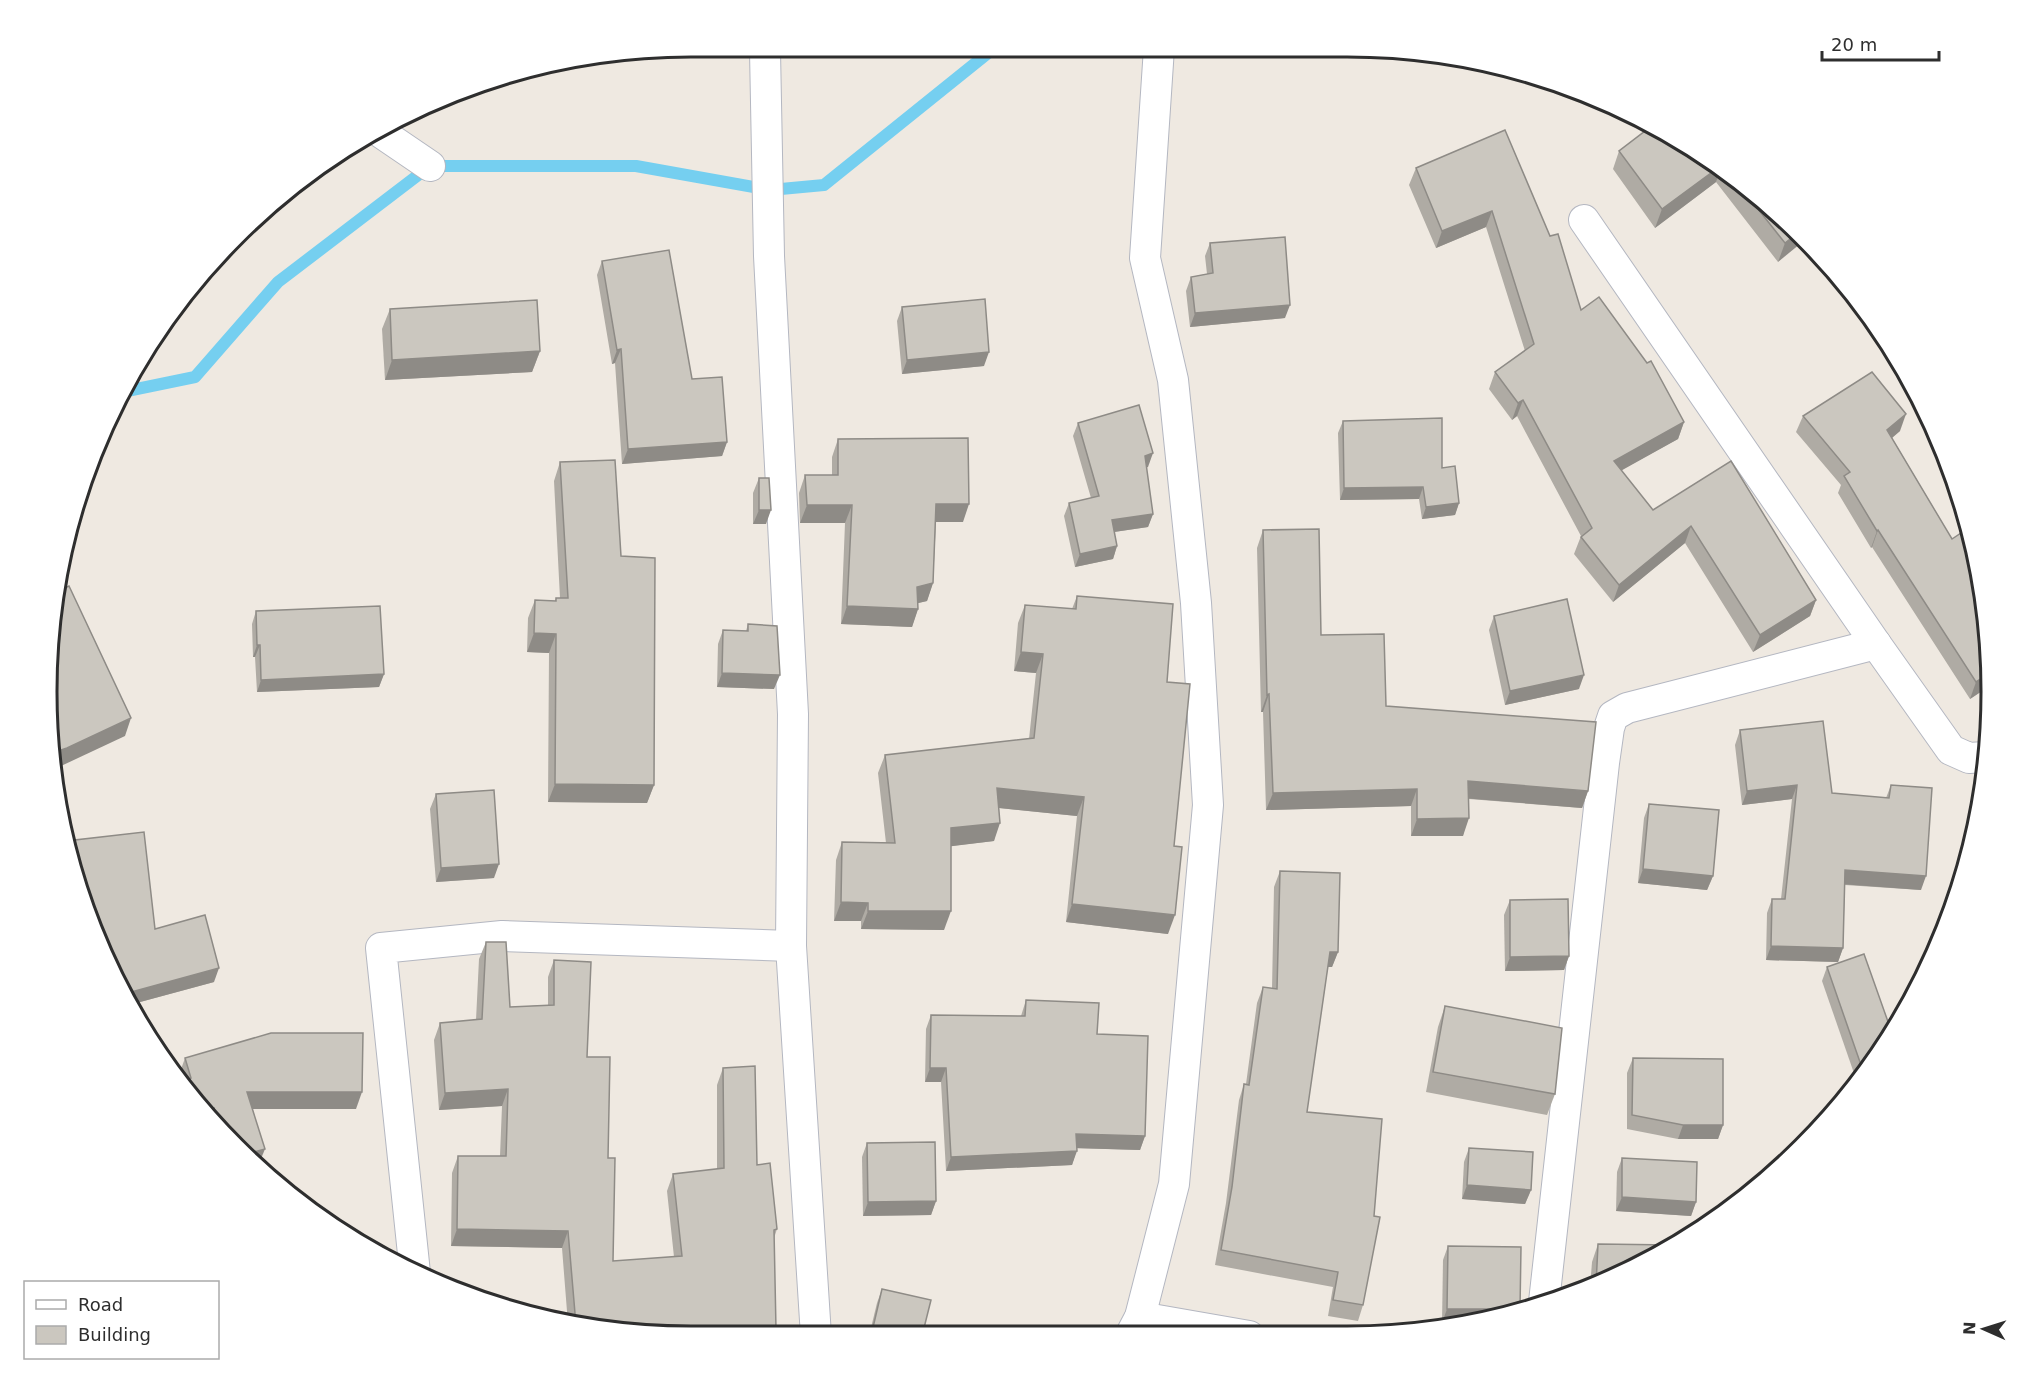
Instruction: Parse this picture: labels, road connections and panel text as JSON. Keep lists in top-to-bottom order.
{
  "legend": ["Road", "Building"],
  "scale_bar": "20 m",
  "north": "left"
}
